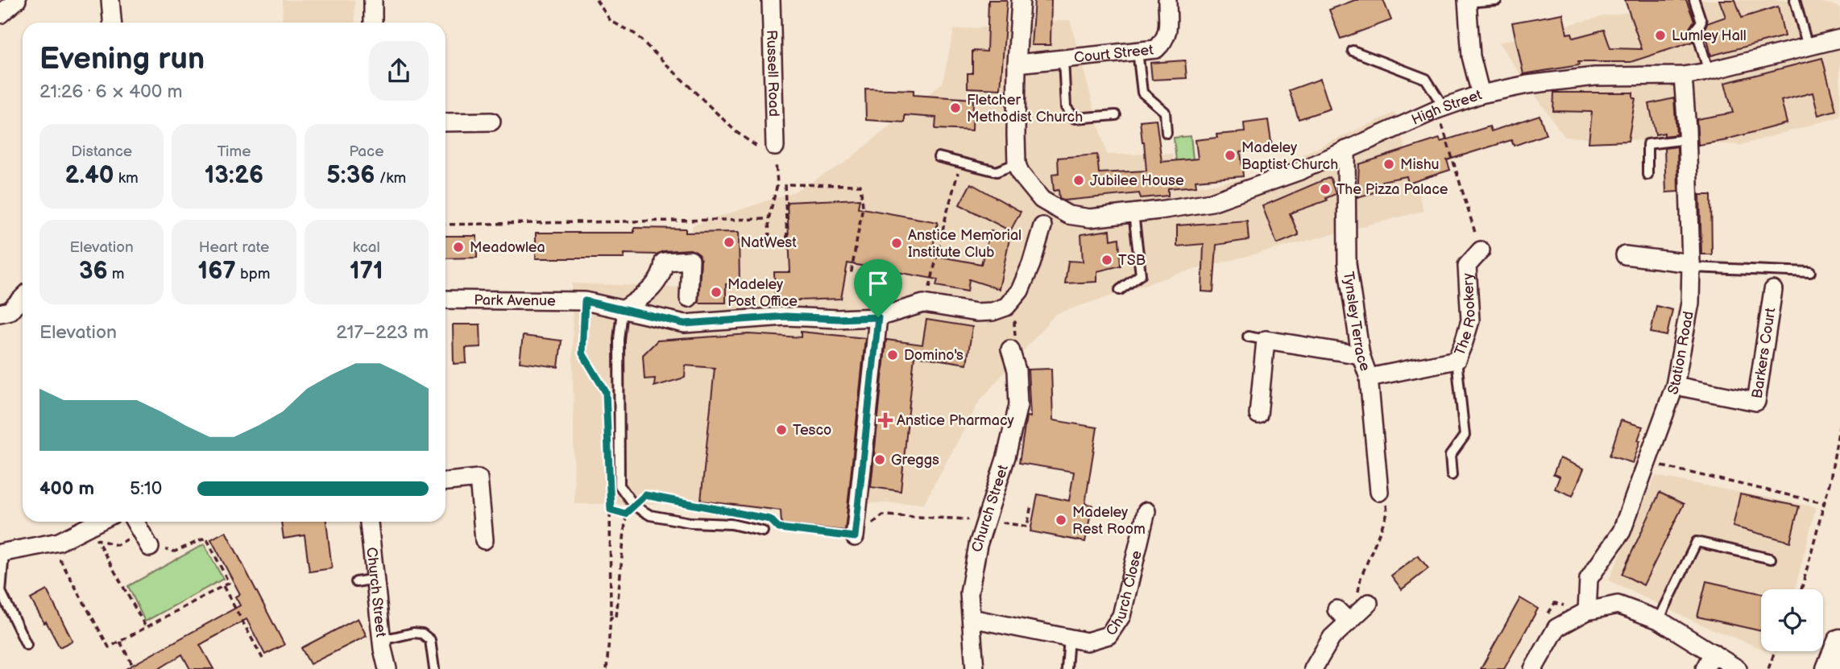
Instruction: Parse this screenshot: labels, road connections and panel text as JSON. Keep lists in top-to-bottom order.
{
  "streets": {
    "street": [
      "Court Street",
      "Russell Road",
      "High Street",
      "Park Avenue",
      "The Rookery",
      "Tynsley Terrace",
      "Barkers Court",
      "Station Road",
      "Church Street",
      "Church Close"
    ]
  },
  "crossings": [
    ["High Street", "Tynsley Terrace"],
    ["High Street", "Station Road"],
    ["The Rookery", "Tynsley Terrace"],
    ["Barkers Court", "Station Road"],
    ["Church Street", "Church Close"]
  ],
  "places": {
    "other": [
      "Lumley Hall",
      "Fletcher Methodist Church",
      "Madeley Baptist Church",
      "Mishu",
      "Jubilee House",
      "The Pizza Palace",
      "NatWest",
      "Anstice Memorial Institute Club",
      "Meadowlea",
      "TSB",
      "Madeley Post Office",
      "Domino's",
      "Tesco",
      "Greggs",
      "Madeley Rest Room"
    ],
    "health": ["Anstice Pharmacy"]
  },
  "page": {
    "heading": ["Evening run", "21:26 · 6 × 400 m"],
    "stats": [
      ["Distance", "2.40 km"],
      ["Time", "13:26"],
      ["Pace", "5:36 /km"],
      ["Elevation", "36 m"],
      ["Heart rate", "167 bpm"],
      ["kcal", "171"]
    ],
    "chart": ["Elevation", "217–223 m"],
    "list": [
      {
        "name": "400 m",
        "note": "5:10"
      }
    ]
  }
}
